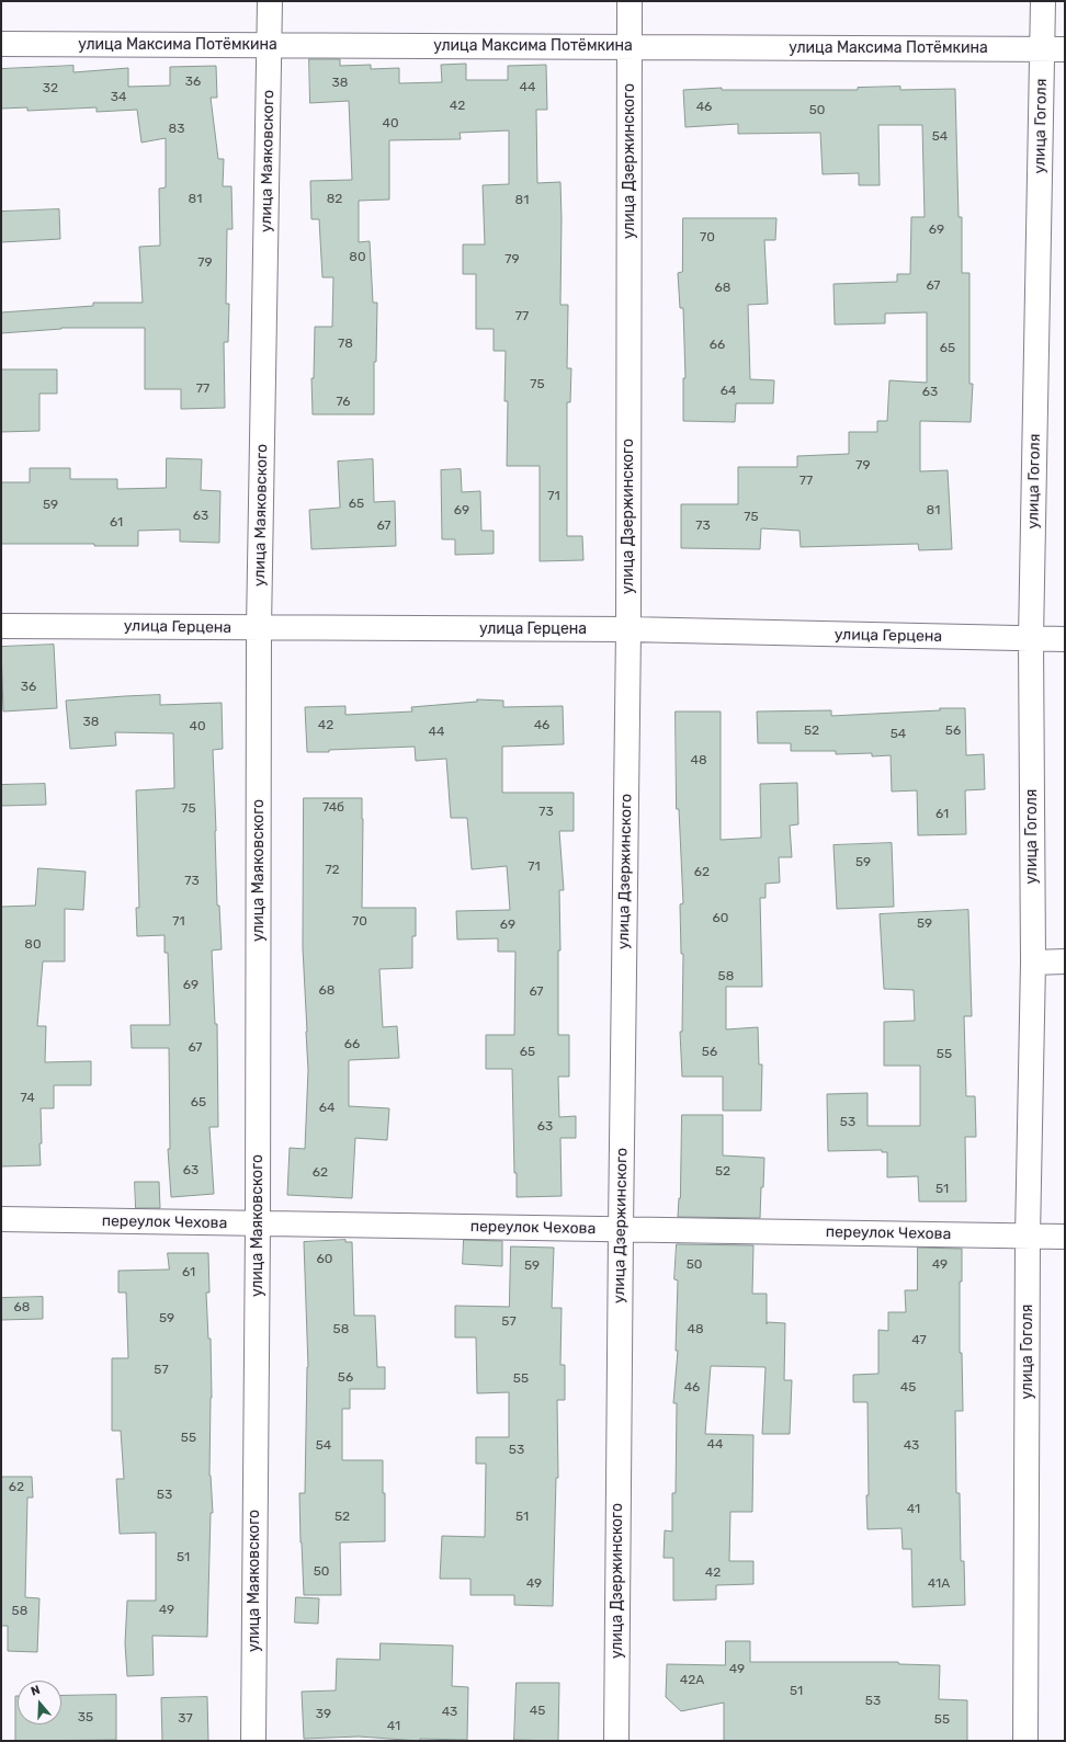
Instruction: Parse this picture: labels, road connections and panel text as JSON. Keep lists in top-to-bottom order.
{
  "streets": {
    "street": [
      "улица Максима Потёмкина",
      "улица Гоголя",
      "улица Маяковского",
      "улица Дзержинского",
      "улица Герцена",
      "переулок Чехова"
    ]
  },
  "crossings": [
    ["улица Максима Потёмкина", "улица Гоголя"],
    ["улица Максима Потёмкина", "улица Маяковского"],
    ["улица Максима Потёмкина", "улица Дзержинского"],
    ["улица Гоголя", "улица Герцена"],
    ["улица Гоголя", "переулок Чехова"],
    ["улица Маяковского", "улица Герцена"],
    ["улица Маяковского", "переулок Чехова"],
    ["улица Дзержинского", "улица Герцена"],
    ["улица Дзержинского", "переулок Чехова"]
  ],
  "house_numbers": [
    "36",
    "38",
    "44",
    "32",
    "34",
    "42",
    "46",
    "50",
    "40",
    "83",
    "54",
    "81",
    "82",
    "81",
    "69",
    "70",
    "80",
    "79",
    "79",
    "67",
    "68",
    "77",
    "78",
    "66",
    "65",
    "75",
    "77",
    "64",
    "63",
    "76",
    "79",
    "77",
    "71",
    "65",
    "59",
    "69",
    "81",
    "63",
    "75",
    "61",
    "67",
    "73",
    "36",
    "38",
    "42",
    "46",
    "40",
    "52",
    "56",
    "44",
    "54",
    "48",
    "74б",
    "75",
    "73",
    "61",
    "59",
    "71",
    "72",
    "62",
    "73",
    "60",
    "71",
    "70",
    "59",
    "69",
    "80",
    "58",
    "69",
    "68",
    "67",
    "66",
    "67",
    "65",
    "56",
    "55",
    "74",
    "65",
    "64",
    "53",
    "63",
    "63",
    "52",
    "62",
    "51",
    "60",
    "50",
    "49",
    "59",
    "61",
    "68",
    "59",
    "57",
    "58",
    "48",
    "47",
    "57",
    "56",
    "55",
    "46",
    "45",
    "55",
    "44",
    "54",
    "43",
    "53",
    "62",
    "53",
    "41",
    "52",
    "51",
    "51",
    "50",
    "42",
    "49",
    "41А",
    "49",
    "58",
    "49",
    "42А",
    "51",
    "53",
    "45",
    "43",
    "39",
    "35",
    "37",
    "55",
    "41"
  ],
  "north": "top"
}
